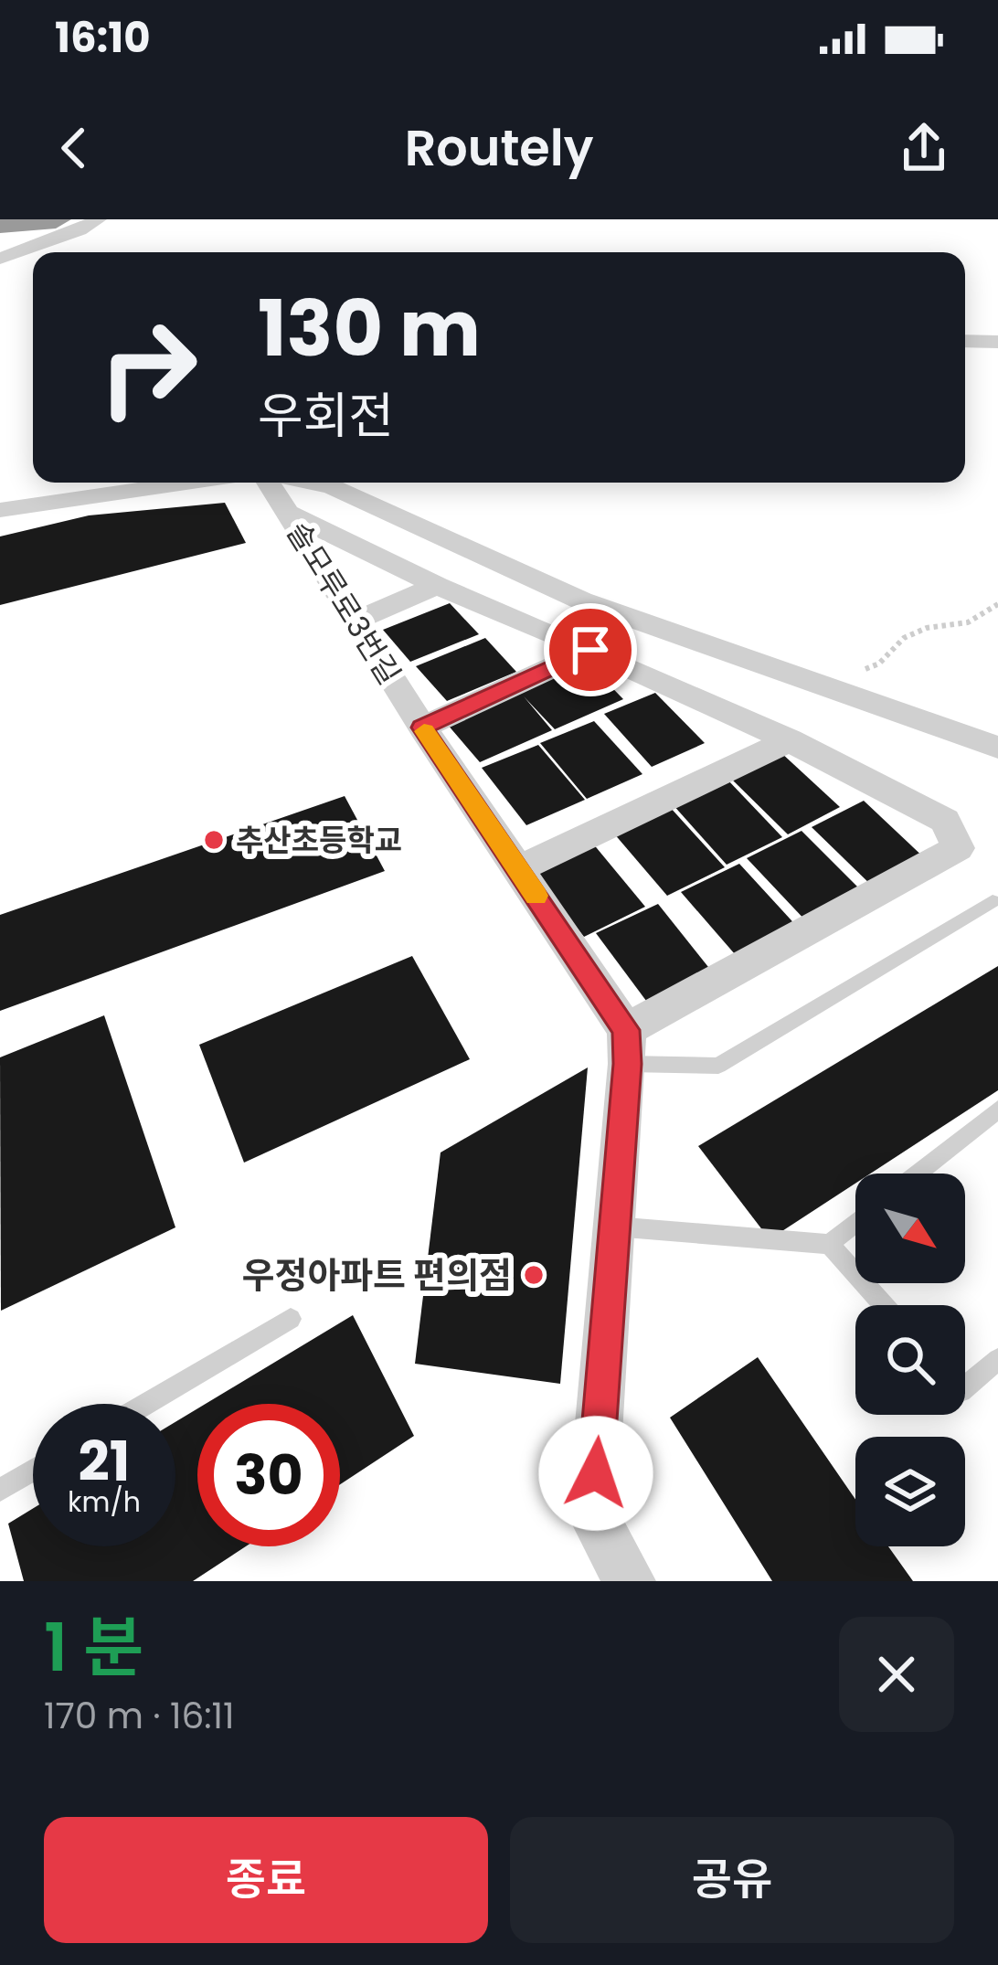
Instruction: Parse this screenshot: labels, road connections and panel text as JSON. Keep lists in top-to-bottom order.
{
  "streets": {
    "street": ["솔모루로3번길"]
  },
  "places": ["추산초등학교", "우정아파트 편의점"],
  "north": "bottom right",
  "page": {
    "status": "16:10",
    "header": "Routely",
    "turn": ["130 m", "우회전"],
    "speed": "21 km/h",
    "limit": "30",
    "heading": ["1 분", "170 m · 16:11"],
    "buttons": ["종료", "공유"]
  }
}
